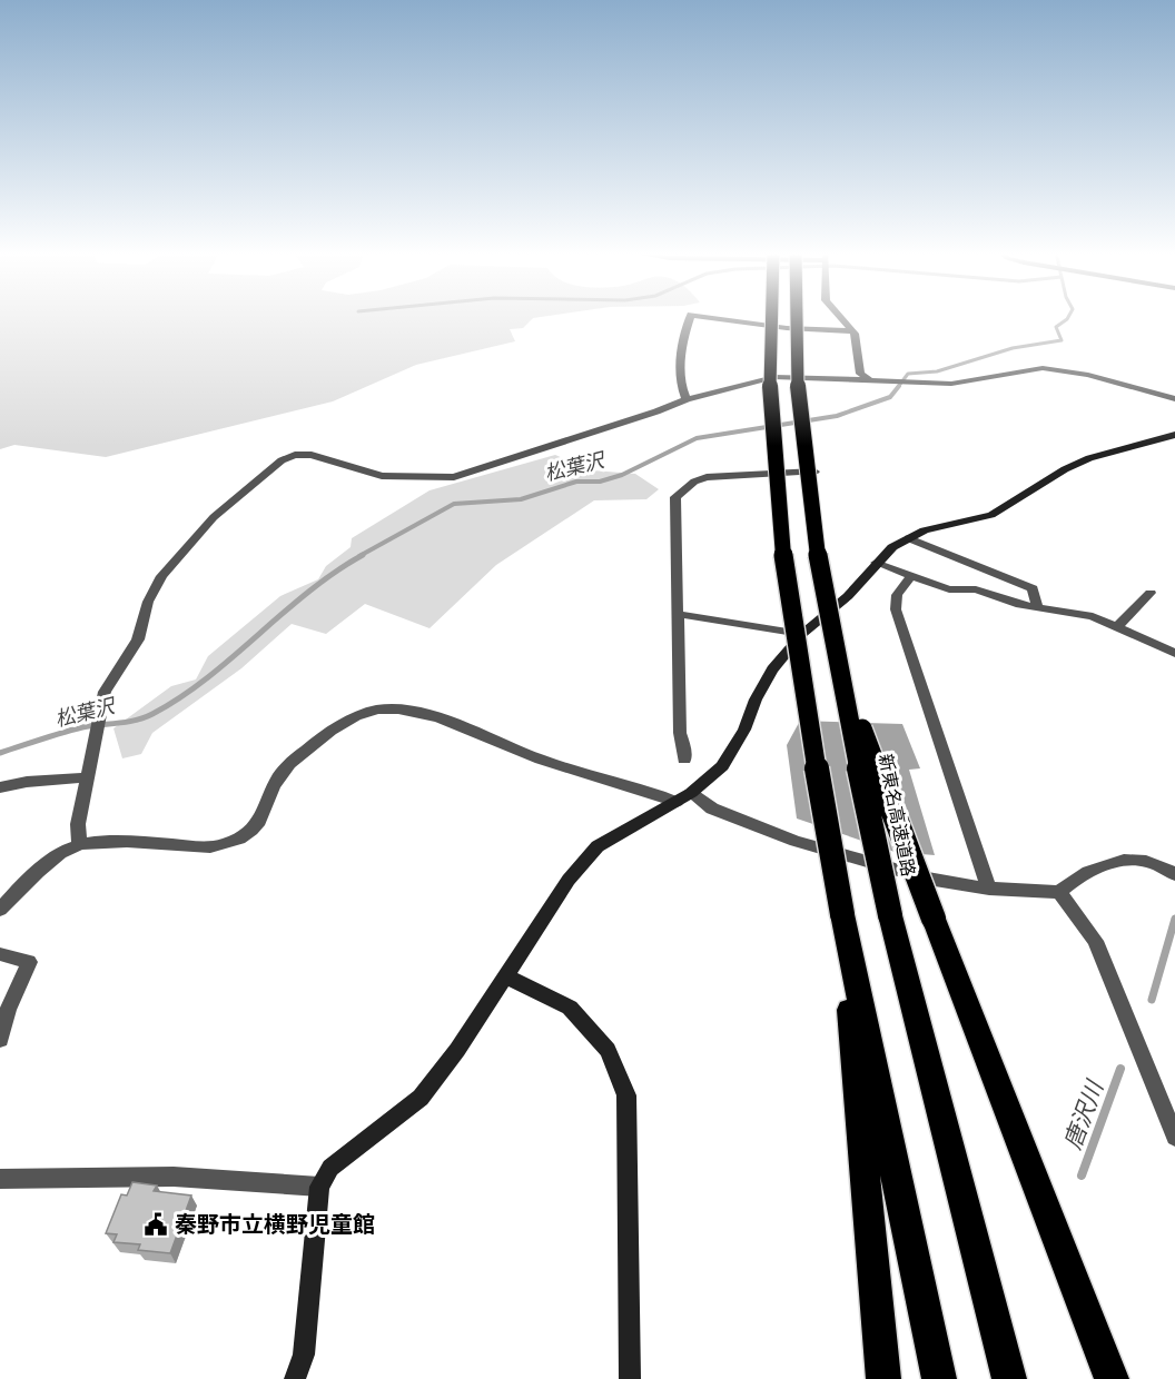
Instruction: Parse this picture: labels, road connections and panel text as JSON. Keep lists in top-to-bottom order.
{
  "streets": {
    "highway": ["新東名高速道路"]
  },
  "water": ["松葉沢", "唐沢川"],
  "places": {
    "public building": ["秦野市立横野児童館"]
  }
}
